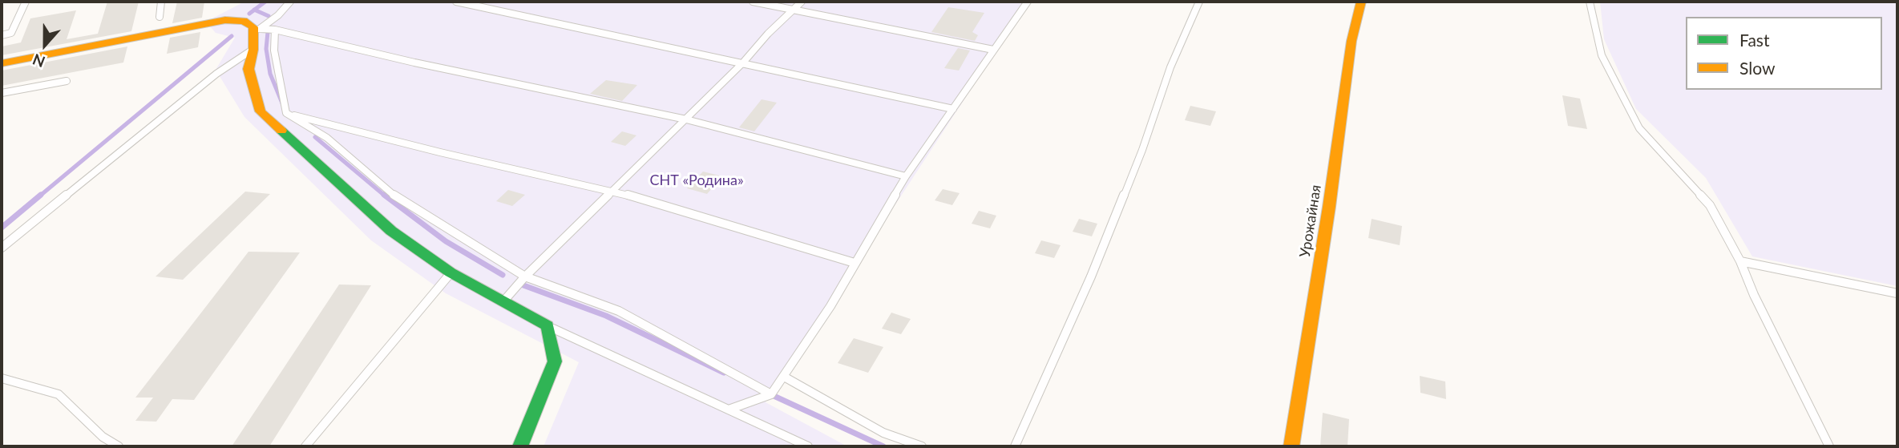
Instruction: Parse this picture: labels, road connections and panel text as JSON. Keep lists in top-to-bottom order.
{
  "streets": {
    "street": ["Урожайная"]
  },
  "parks": ["СНТ «Родина»"],
  "legend": ["Fast", "Slow"],
  "north": "bottom"
}
